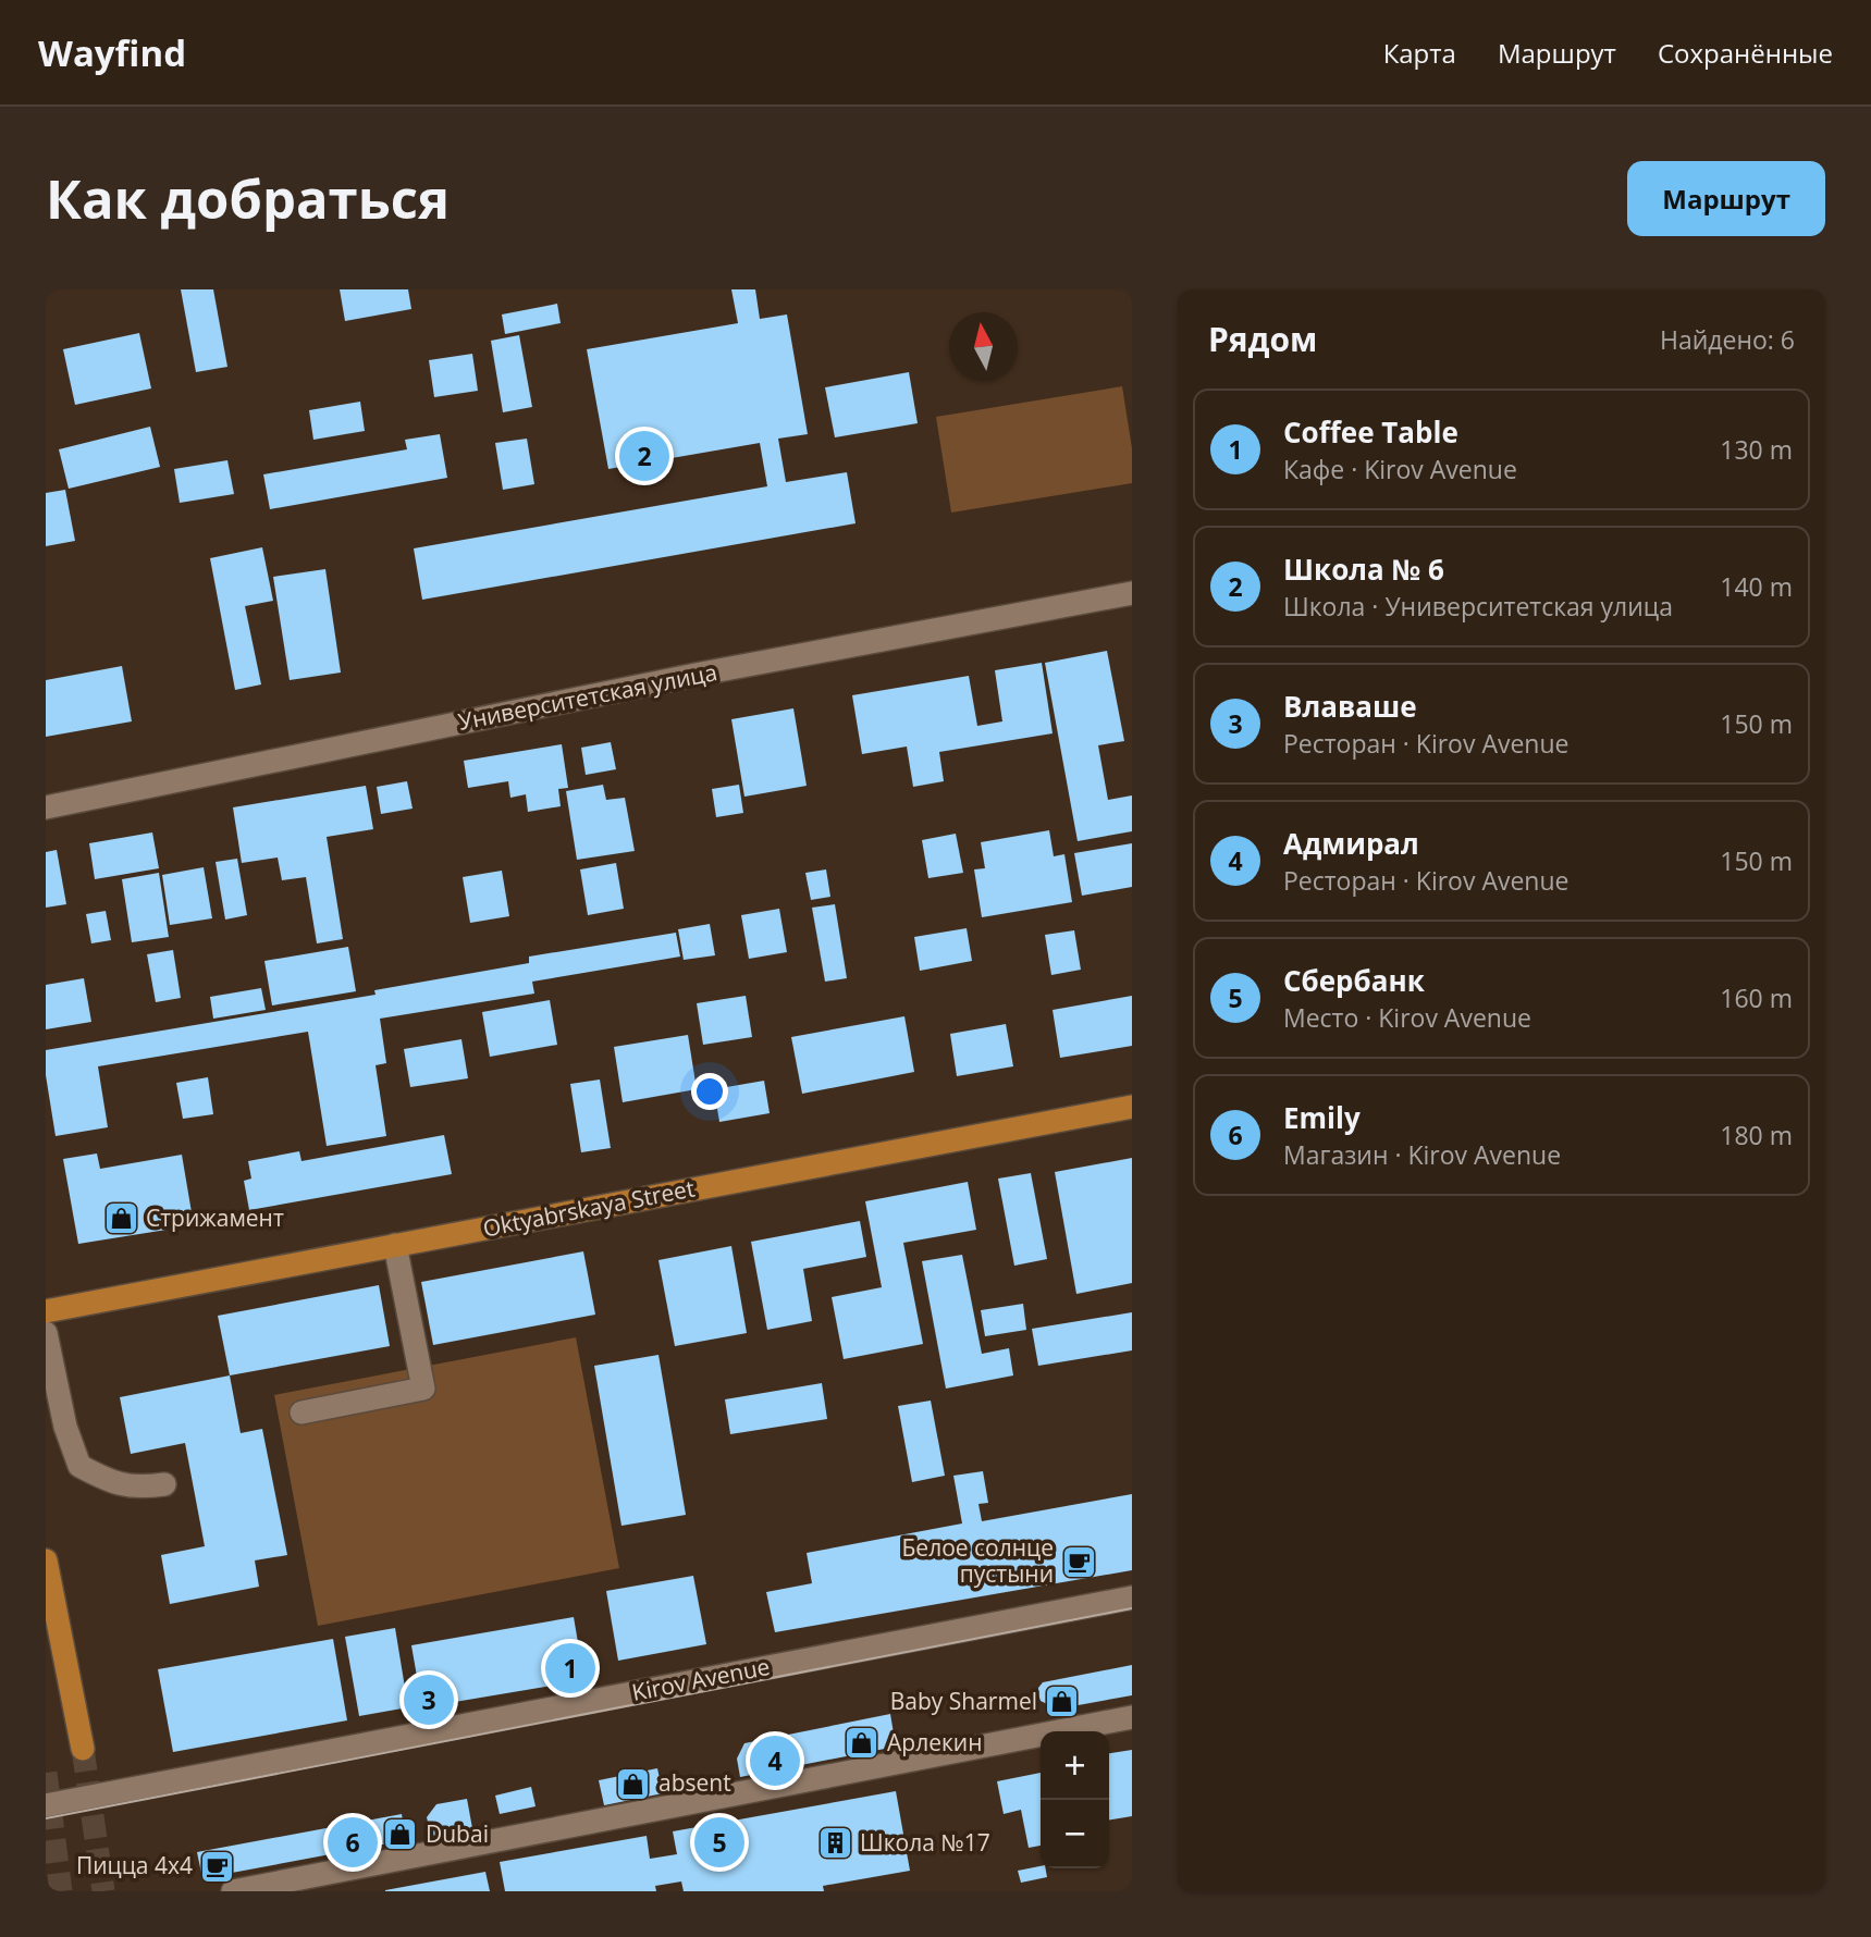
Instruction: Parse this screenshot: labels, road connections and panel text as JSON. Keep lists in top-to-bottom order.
{
  "streets": {
    "main road": ["Oktyabrskaya Street"],
    "street": ["Университетская улица", "Kirov Avenue"]
  },
  "places": {
    "shop": [
      "Стрижамент",
      "Baby Sharmel",
      "Арлекин",
      "absent",
      "Dubai"
    ],
    "cafe": ["Белое солнце пустыни", "Пицца 4x4"],
    "building": ["Школа №17"]
  },
  "north": "top",
  "page": {
    "header": "Wayfind",
    "nav": ["Карта", "Маршрут", "Сохранённые"],
    "buttons": "Маршрут",
    "title": "Как добраться",
    "heading": ["Рядом", "Найдено: 6"],
    "list": [
      {
        "mark": "1",
        "name": "Coffee Table",
        "note": "Кафе · Kirov Avenue",
        "value": "130 m"
      },
      {
        "mark": "2",
        "name": "Школа № 6",
        "note": "Школа · Университетская улица",
        "value": "140 m"
      },
      {
        "mark": "3",
        "name": "Влаваше",
        "note": "Ресторан · Kirov Avenue",
        "value": "150 m"
      },
      {
        "mark": "4",
        "name": "Адмирал",
        "note": "Ресторан · Kirov Avenue",
        "value": "150 m"
      },
      {
        "mark": "5",
        "name": "Сбербанк",
        "note": "Место · Kirov Avenue",
        "value": "160 m"
      },
      {
        "mark": "6",
        "name": "Emily",
        "note": "Магазин · Kirov Avenue",
        "value": "180 m"
      }
    ],
    "pins": [
      "2",
      "1",
      "3",
      "4",
      "5",
      "6"
    ],
    "map_buttons": ["+", "−"]
  }
}
